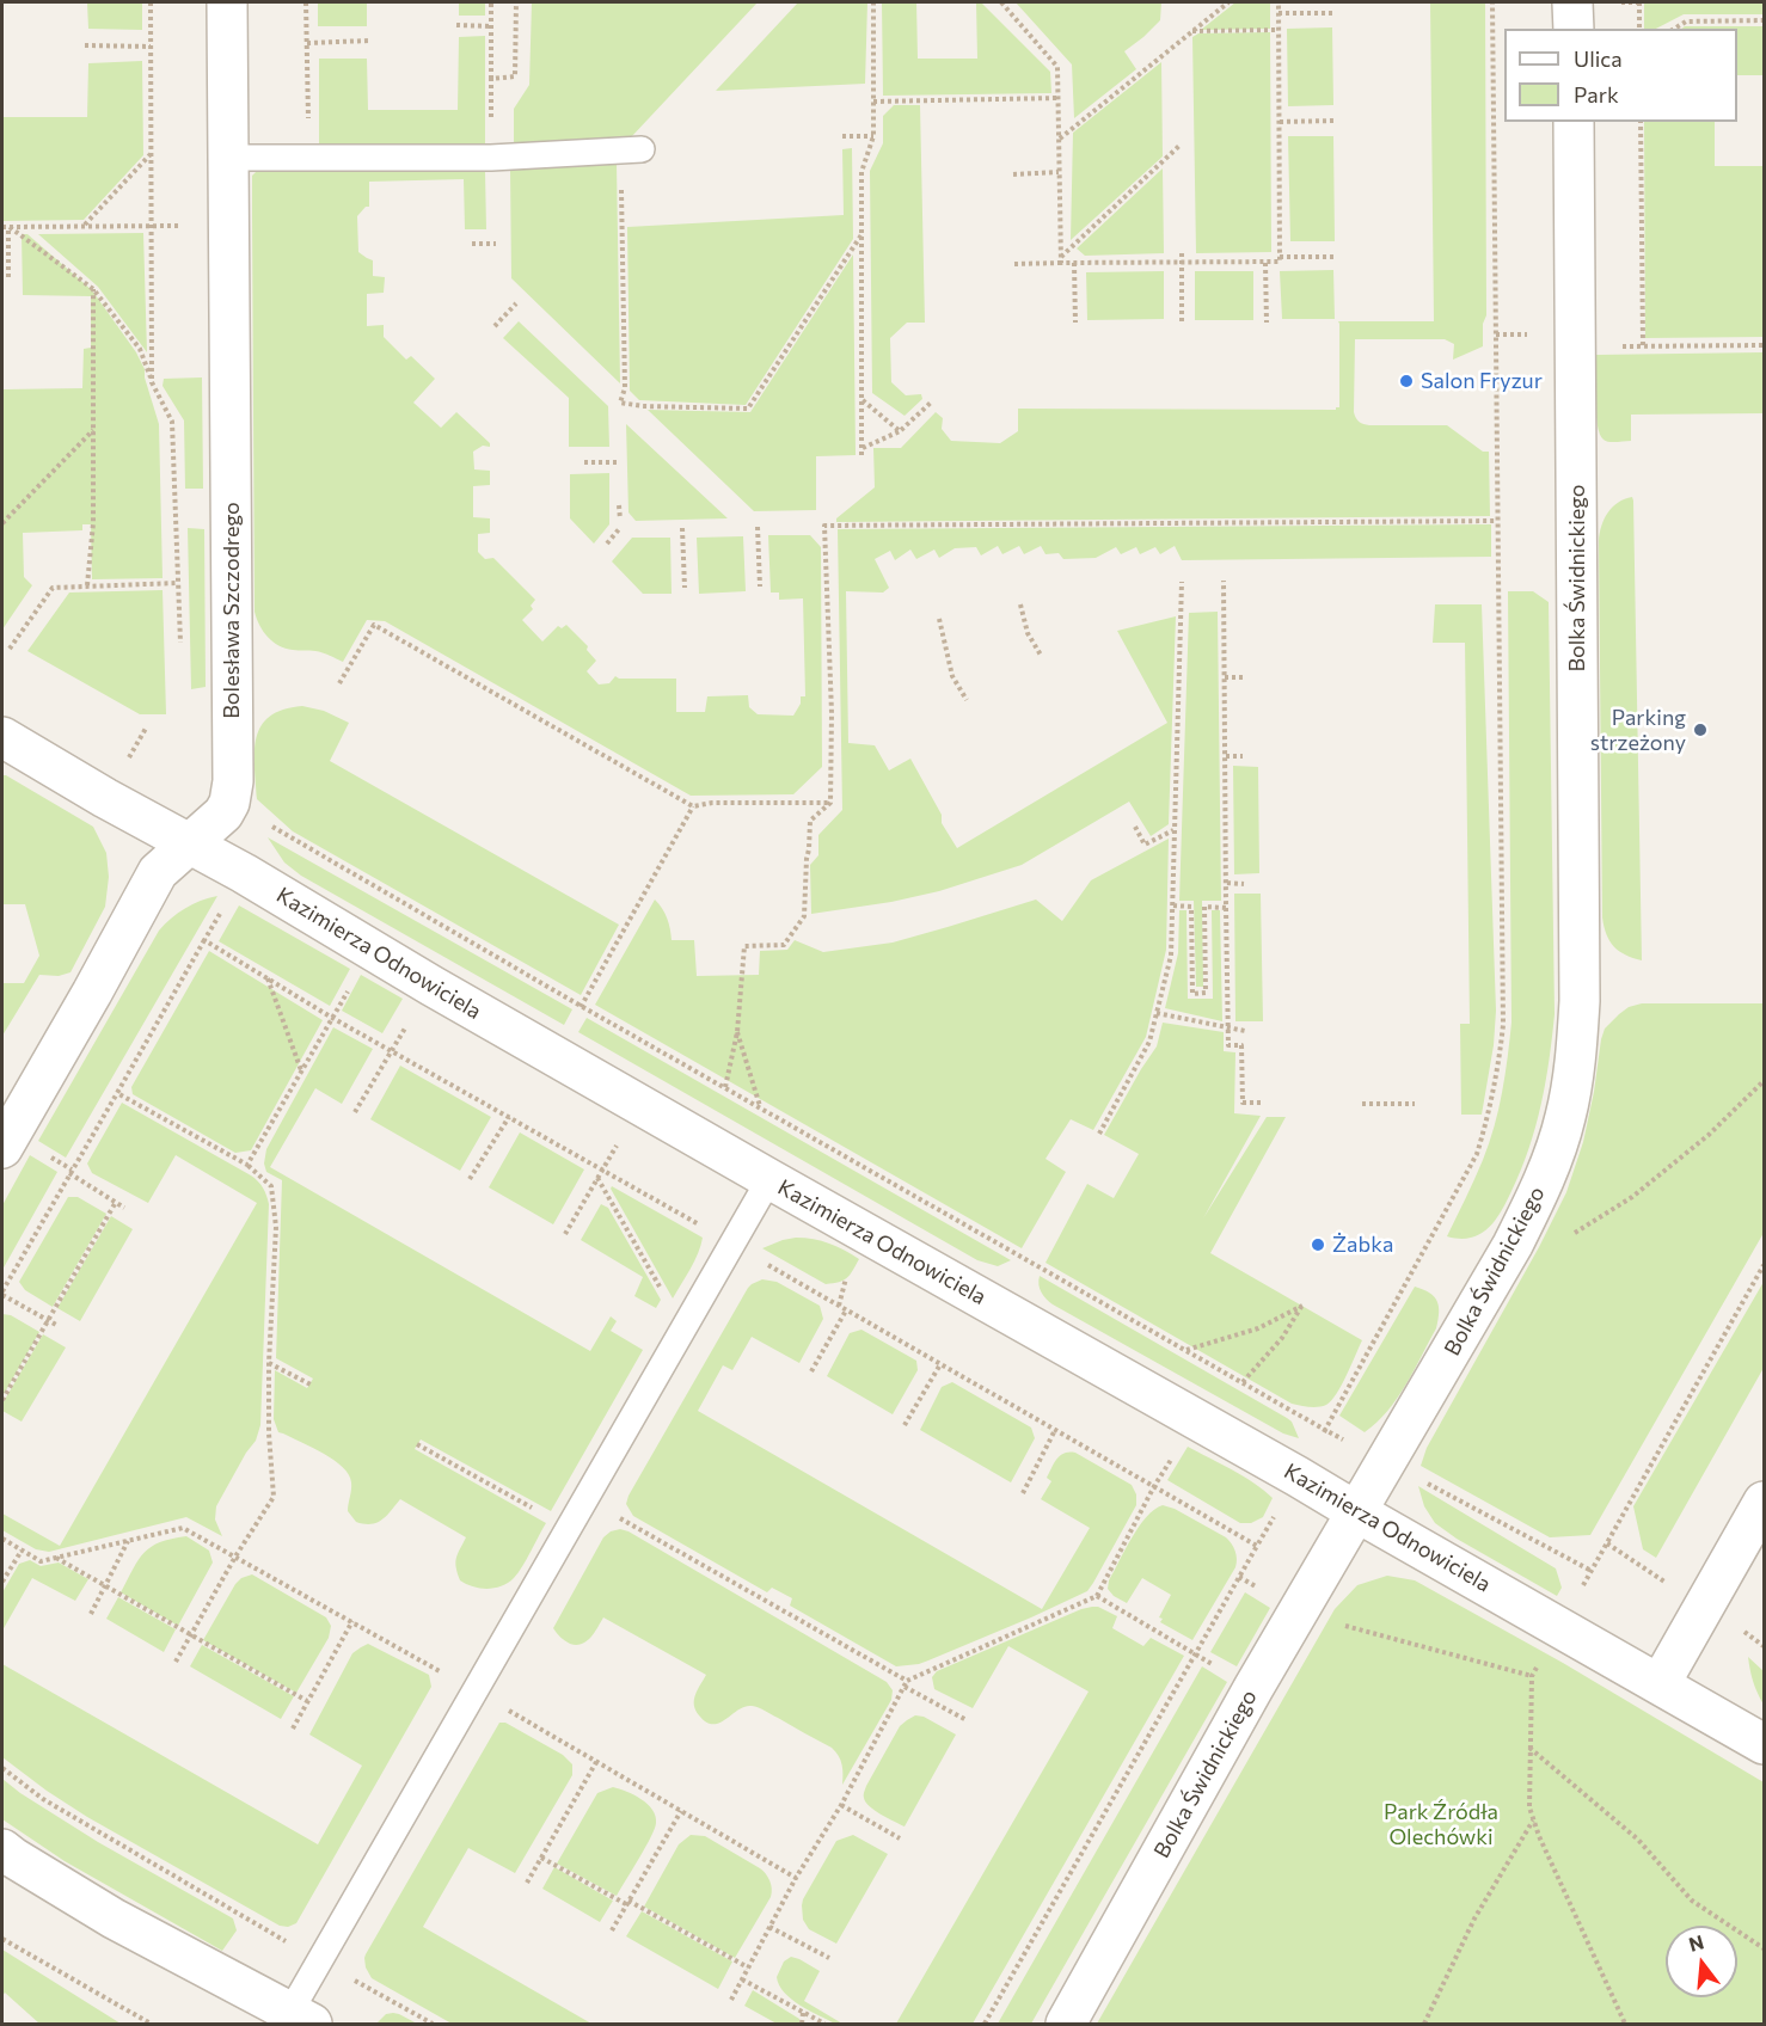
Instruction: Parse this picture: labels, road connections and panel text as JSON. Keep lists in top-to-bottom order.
{
  "streets": {
    "street": ["Bolka Świdnickiego", "Bolesława Szczodrego", "Kazimierza Odnowiciela"]
  },
  "crossings": [
    ["Bolka Świdnickiego", "Kazimierza Odnowiciela"]
  ],
  "parks": ["Park Źródła Olechówki"],
  "places": ["Salon Fryzur", "Parking strzeżony", "Żabka"],
  "legend": ["Ulica", "Park"],
  "north": "top"
}
